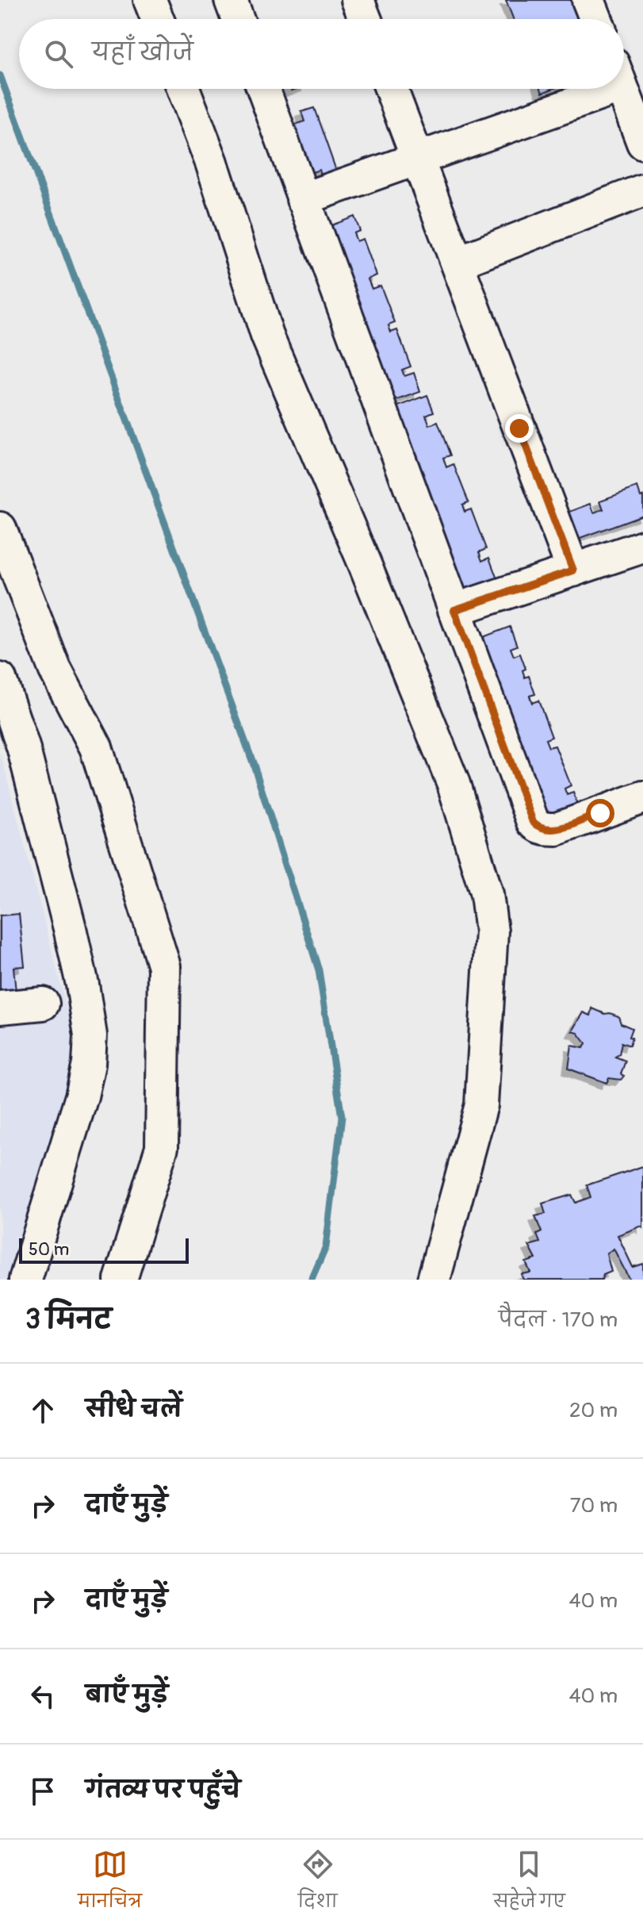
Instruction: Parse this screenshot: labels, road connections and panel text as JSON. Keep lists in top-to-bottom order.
{
  "scale_bar": "50 m",
  "page": {
    "search": "यहाँ खोजें",
    "scale": "50 m",
    "heading": ["3 मिनट", "पैदल · 170 m"],
    "list": [
      ["सीधे चलें", "20 m"],
      ["दाएँ मुड़ें", "70 m"],
      ["दाएँ मुड़ें", "40 m"],
      ["बाएँ मुड़ें", "40 m"],
      "गंतव्य पर पहुँचे"
    ],
    "nav": ["मानचित्र", "दिशा", "सहेजे गए"]
  }
}
